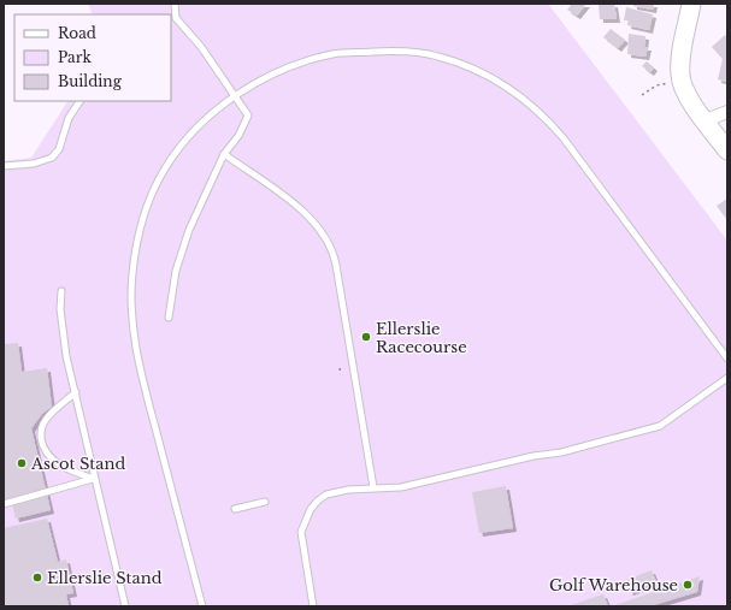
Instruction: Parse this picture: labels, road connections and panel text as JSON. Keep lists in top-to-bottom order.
{
  "places": [
    "Ellerslie Racecourse",
    "Ascot Stand",
    "Ellerslie Stand",
    "Golf Warehouse"
  ],
  "legend": ["Road", "Park", "Building"]
}
